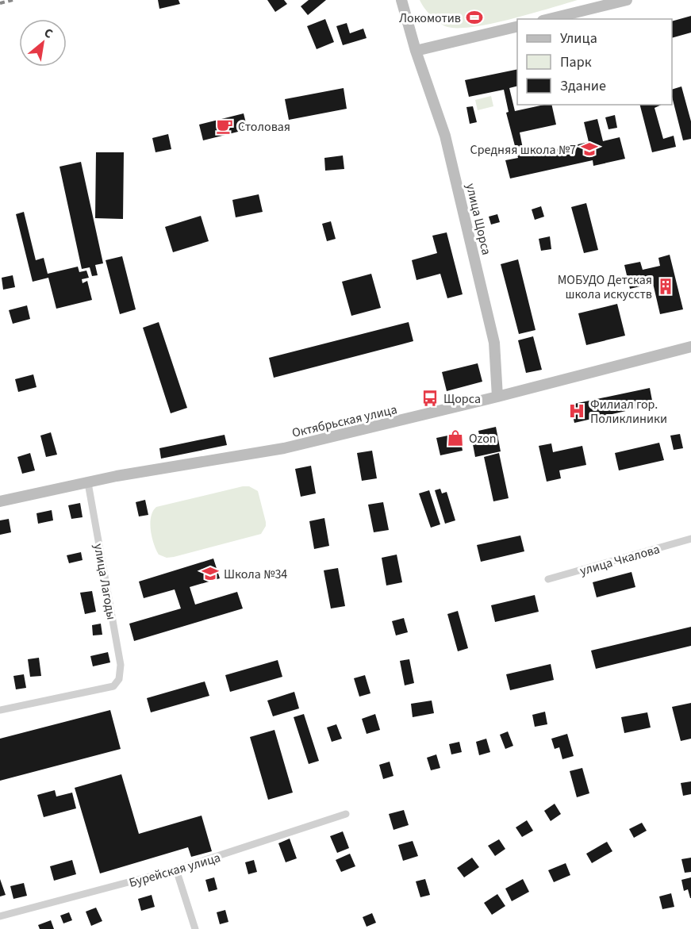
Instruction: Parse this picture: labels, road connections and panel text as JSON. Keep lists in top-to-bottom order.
{
  "streets": {
    "main road": ["улица Щорса", "Октябрьская улица"],
    "street": ["улица Чкалова", "улица Лагоды", "Бурейская улица"]
  },
  "crossings": [
    ["улица Щорса", "Октябрьская улица"],
    ["Октябрьская улица", "улица Лагоды"]
  ],
  "places": {
    "sports": ["Локомотив"],
    "cafe": ["Столовая"],
    "school or university": ["Средняя школа №7", "Школа №34"],
    "building": ["МОБУДО Детская школа искусcтв"],
    "bus stop": ["Щорса"],
    "hospital": ["Филиал гор. Поликлиники"],
    "shop": ["Ozon"]
  },
  "legend": ["Улица", "Парк", "Здание"],
  "north": "top right"
}
